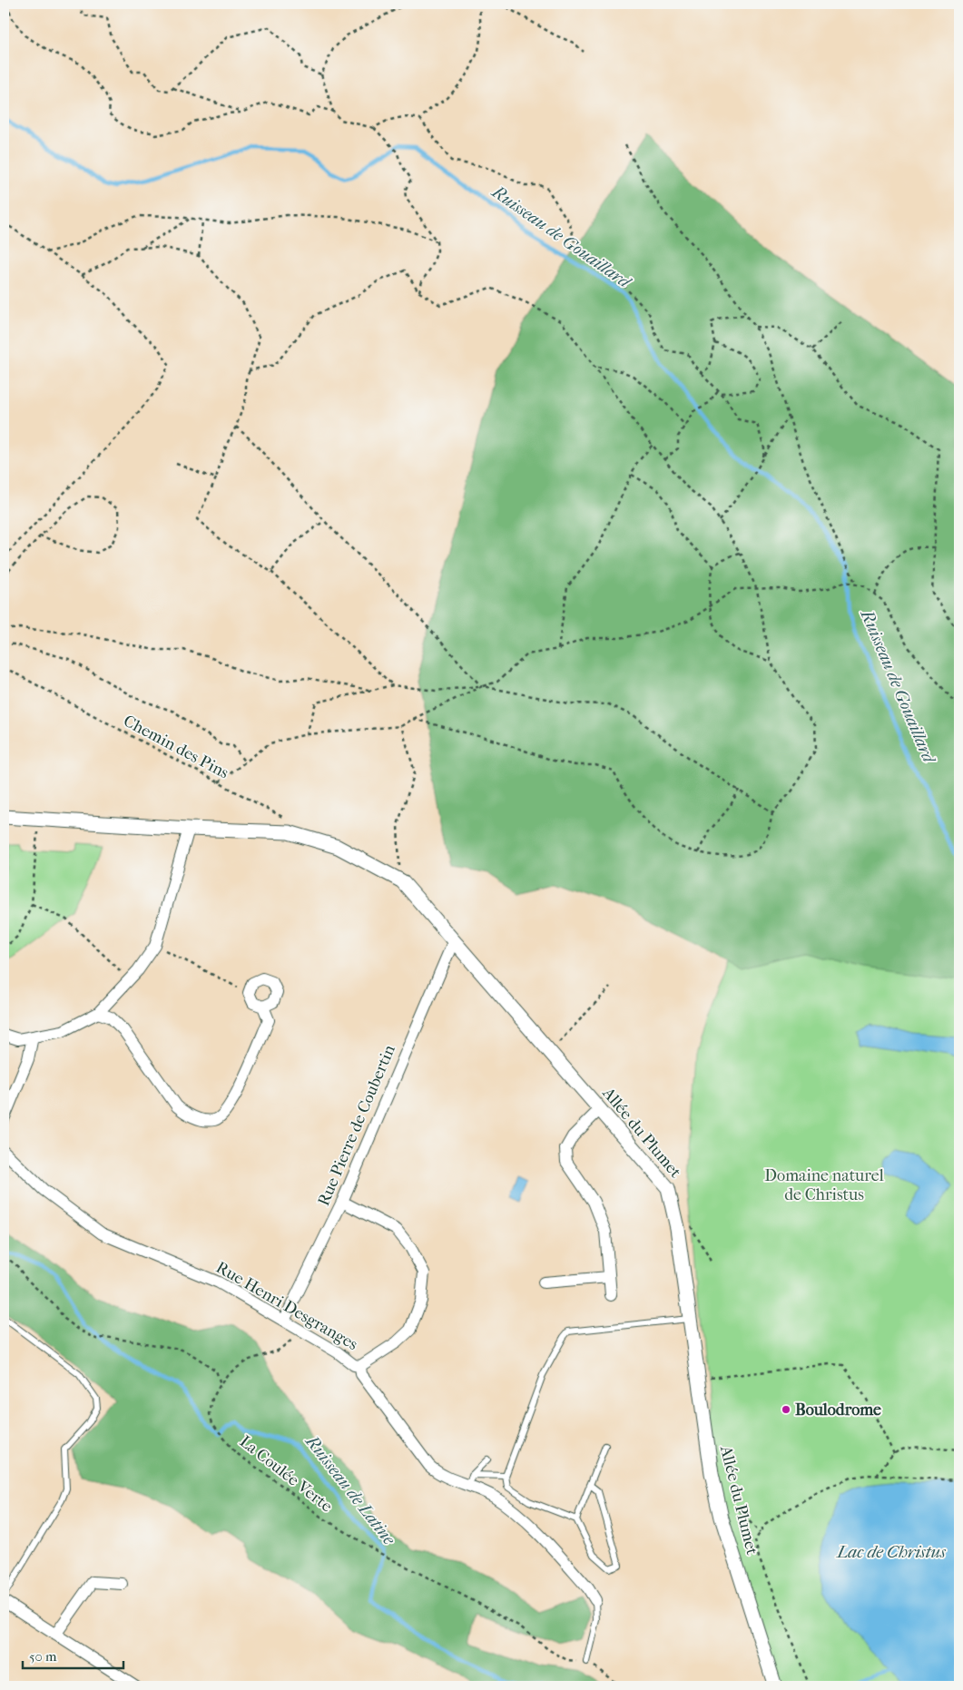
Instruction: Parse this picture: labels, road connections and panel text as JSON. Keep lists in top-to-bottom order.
{
  "streets": {
    "street": ["Rue Pierre de Coubertin", "Allée du Plumet", "Rue Henri Desgranges"],
    "path": ["Chemin des Pins", "La Coulée Verte"]
  },
  "crossings": [
    ["Rue Pierre de Coubertin", "Allée du Plumet"],
    ["Rue Pierre de Coubertin", "Rue Henri Desgranges"]
  ],
  "water": ["Ruisseau de Gouaillard", "Ruisseau de Latine", "Lac de Christus"],
  "parks": ["Domaine naturel de Christus"],
  "places": ["Boulodrome"],
  "scale_bar": "50 m"
}
